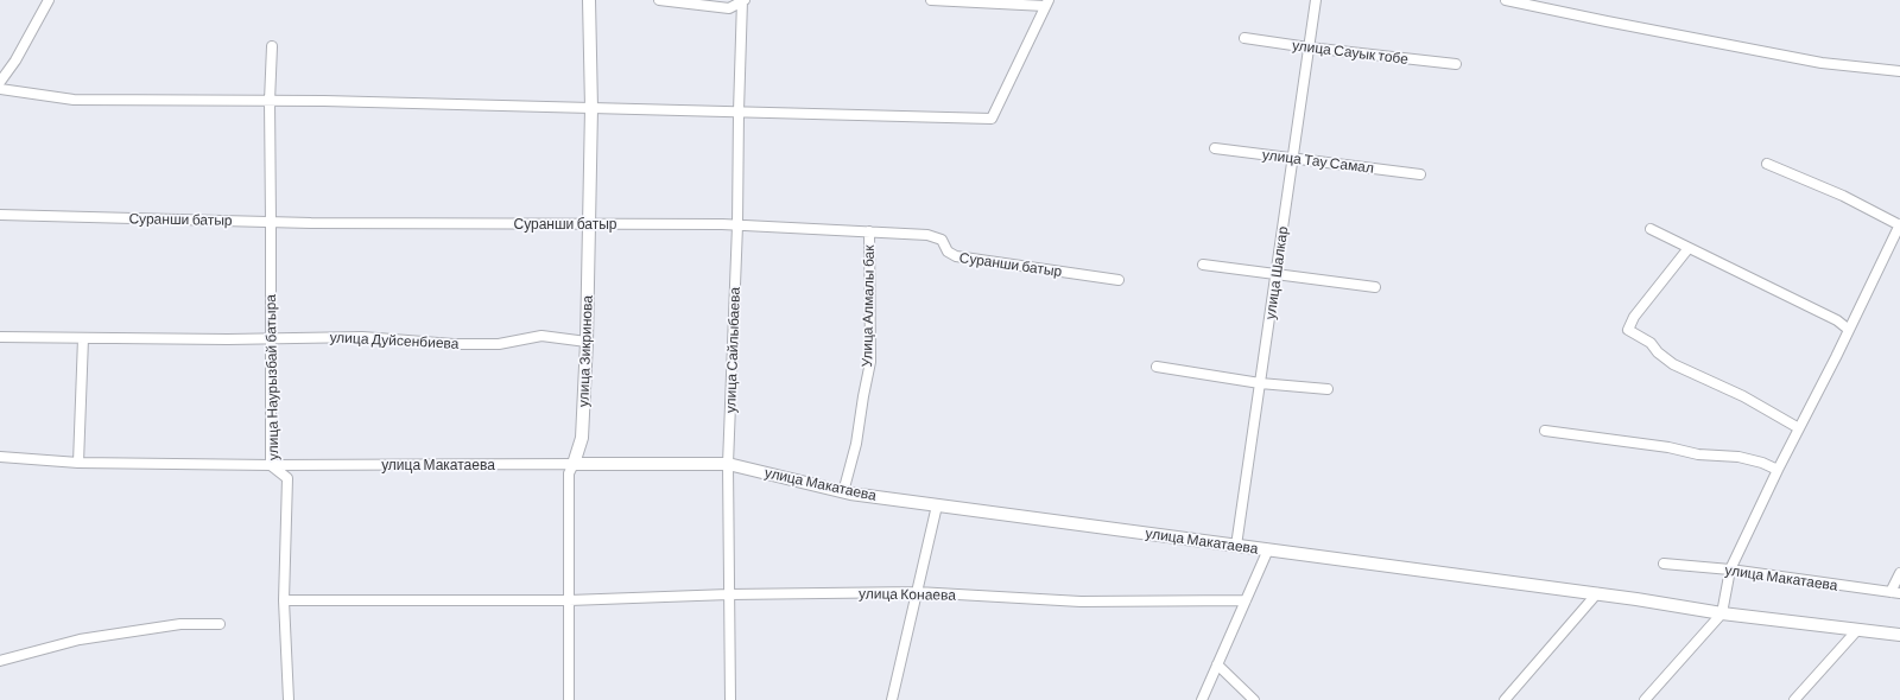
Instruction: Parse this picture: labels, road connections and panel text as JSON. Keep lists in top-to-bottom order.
{
  "streets": {
    "street": [
      "улица Сауык тобе",
      "улица Тау Самал",
      "Суранши батыр",
      "улица Шалкар",
      "Улица Алмалы бак",
      "улица Дуйсенбиева",
      "улица Сайлыбаева",
      "улица Зикринова",
      "улица Наурызбай батыра",
      "улица Макатаева",
      "улица Конаева"
    ]
  },
  "crossings": [
    ["улица Сауык тобе", "улица Шалкар"],
    ["улица Тау Самал", "улица Шалкар"],
    ["Суранши батыр", "Улица Алмалы бак"],
    ["Суранши батыр", "улица Сайлыбаева"],
    ["Суранши батыр", "улица Зикринова"],
    ["Суранши батыр", "улица Наурызбай батыра"],
    ["улица Шалкар", "улица Макатаева"],
    ["Улица Алмалы бак", "улица Макатаева"],
    ["улица Дуйсенбиева", "улица Зикринова"],
    ["улица Дуйсенбиева", "улица Наурызбай батыра"],
    ["улица Сайлыбаева", "улица Макатаева"],
    ["улица Сайлыбаева", "улица Конаева"],
    ["улица Зикринова", "улица Макатаева"],
    ["улица Зикринова", "улица Конаева"],
    ["улица Наурызбай батыра", "улица Макатаева"],
    ["улица Наурызбай батыра", "улица Конаева"]
  ]
}
